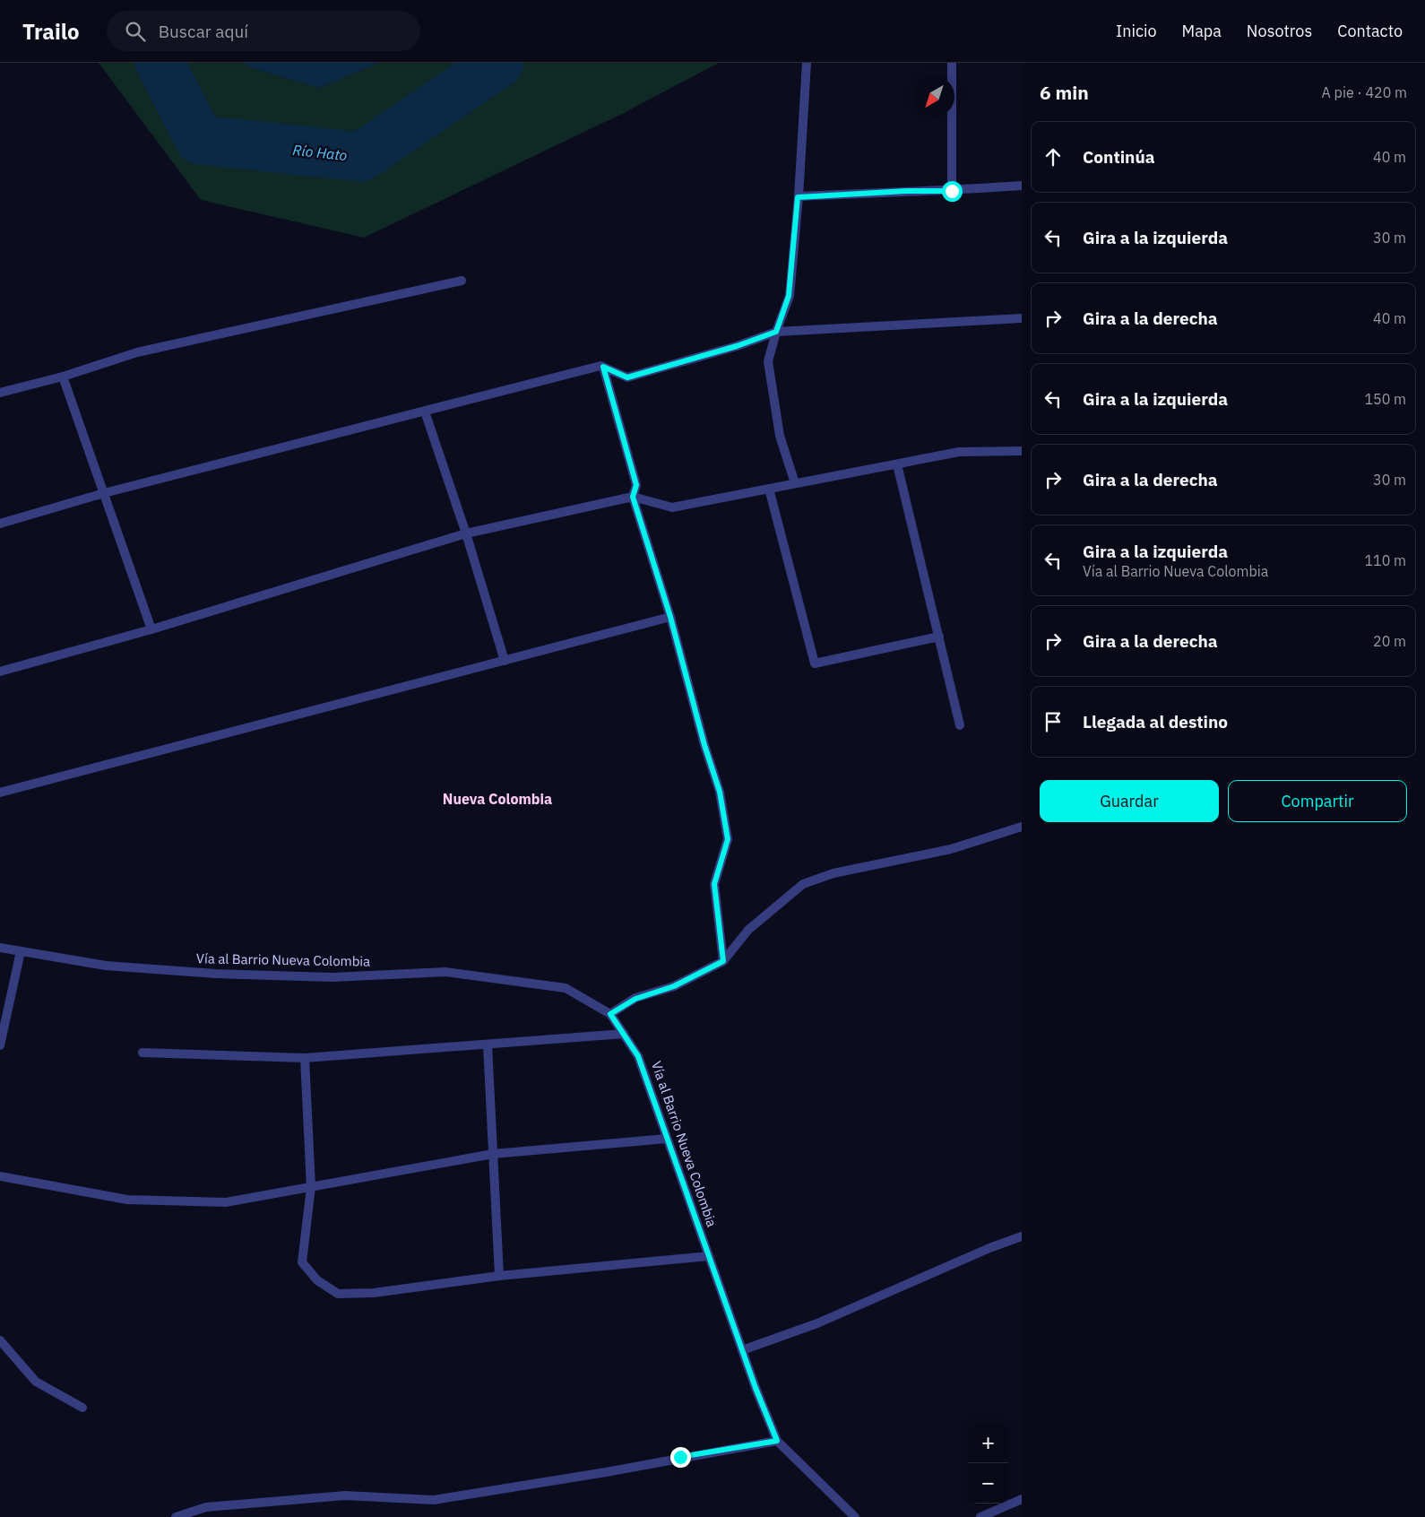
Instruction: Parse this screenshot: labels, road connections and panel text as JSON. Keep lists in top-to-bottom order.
{
  "streets": {
    "street": ["Vía al Barrio Nueva Colombia"]
  },
  "districts": ["Nueva Colombia"],
  "water": ["Río Hato"],
  "north": "bottom left",
  "page": {
    "header": "Trailo",
    "search": "Buscar aquí",
    "nav": [
      "Inicio",
      "Mapa",
      "Nosotros",
      "Contacto"
    ],
    "heading": ["6 min", "A pie · 420 m"],
    "list": [
      ["Continúa", "40 m"],
      ["Gira a la izquierda", "30 m"],
      ["Gira a la derecha", "40 m"],
      ["Gira a la izquierda", "150 m"],
      ["Gira a la derecha", "30 m"],
      ["Gira a la izquierda", "Vía al Barrio Nueva Colombia", "110 m"],
      ["Gira a la derecha", "20 m"],
      "Llegada al destino"
    ],
    "buttons": ["Guardar", "Compartir"],
    "map_buttons": ["+", "−"]
  }
}
